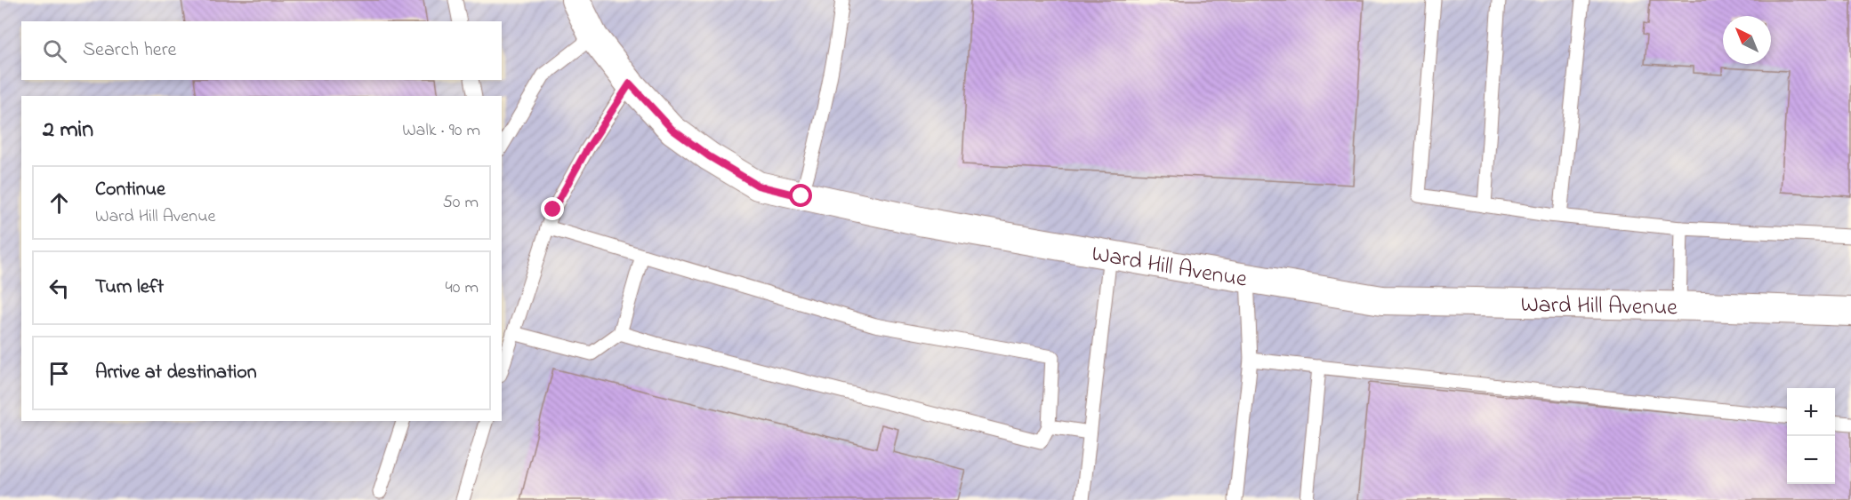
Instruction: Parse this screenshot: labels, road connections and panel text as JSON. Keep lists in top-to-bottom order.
{
  "streets": {
    "street": ["Ward Hill Avenue"]
  },
  "north": "top left",
  "page": {
    "search": "Search here",
    "heading": ["2 min", "Walk · 90 m"],
    "list": [
      ["Continue", "Ward Hill Avenue", "50 m"],
      ["Turn left", "40 m"],
      "Arrive at destination"
    ],
    "map_buttons": ["+", "−"]
  }
}
